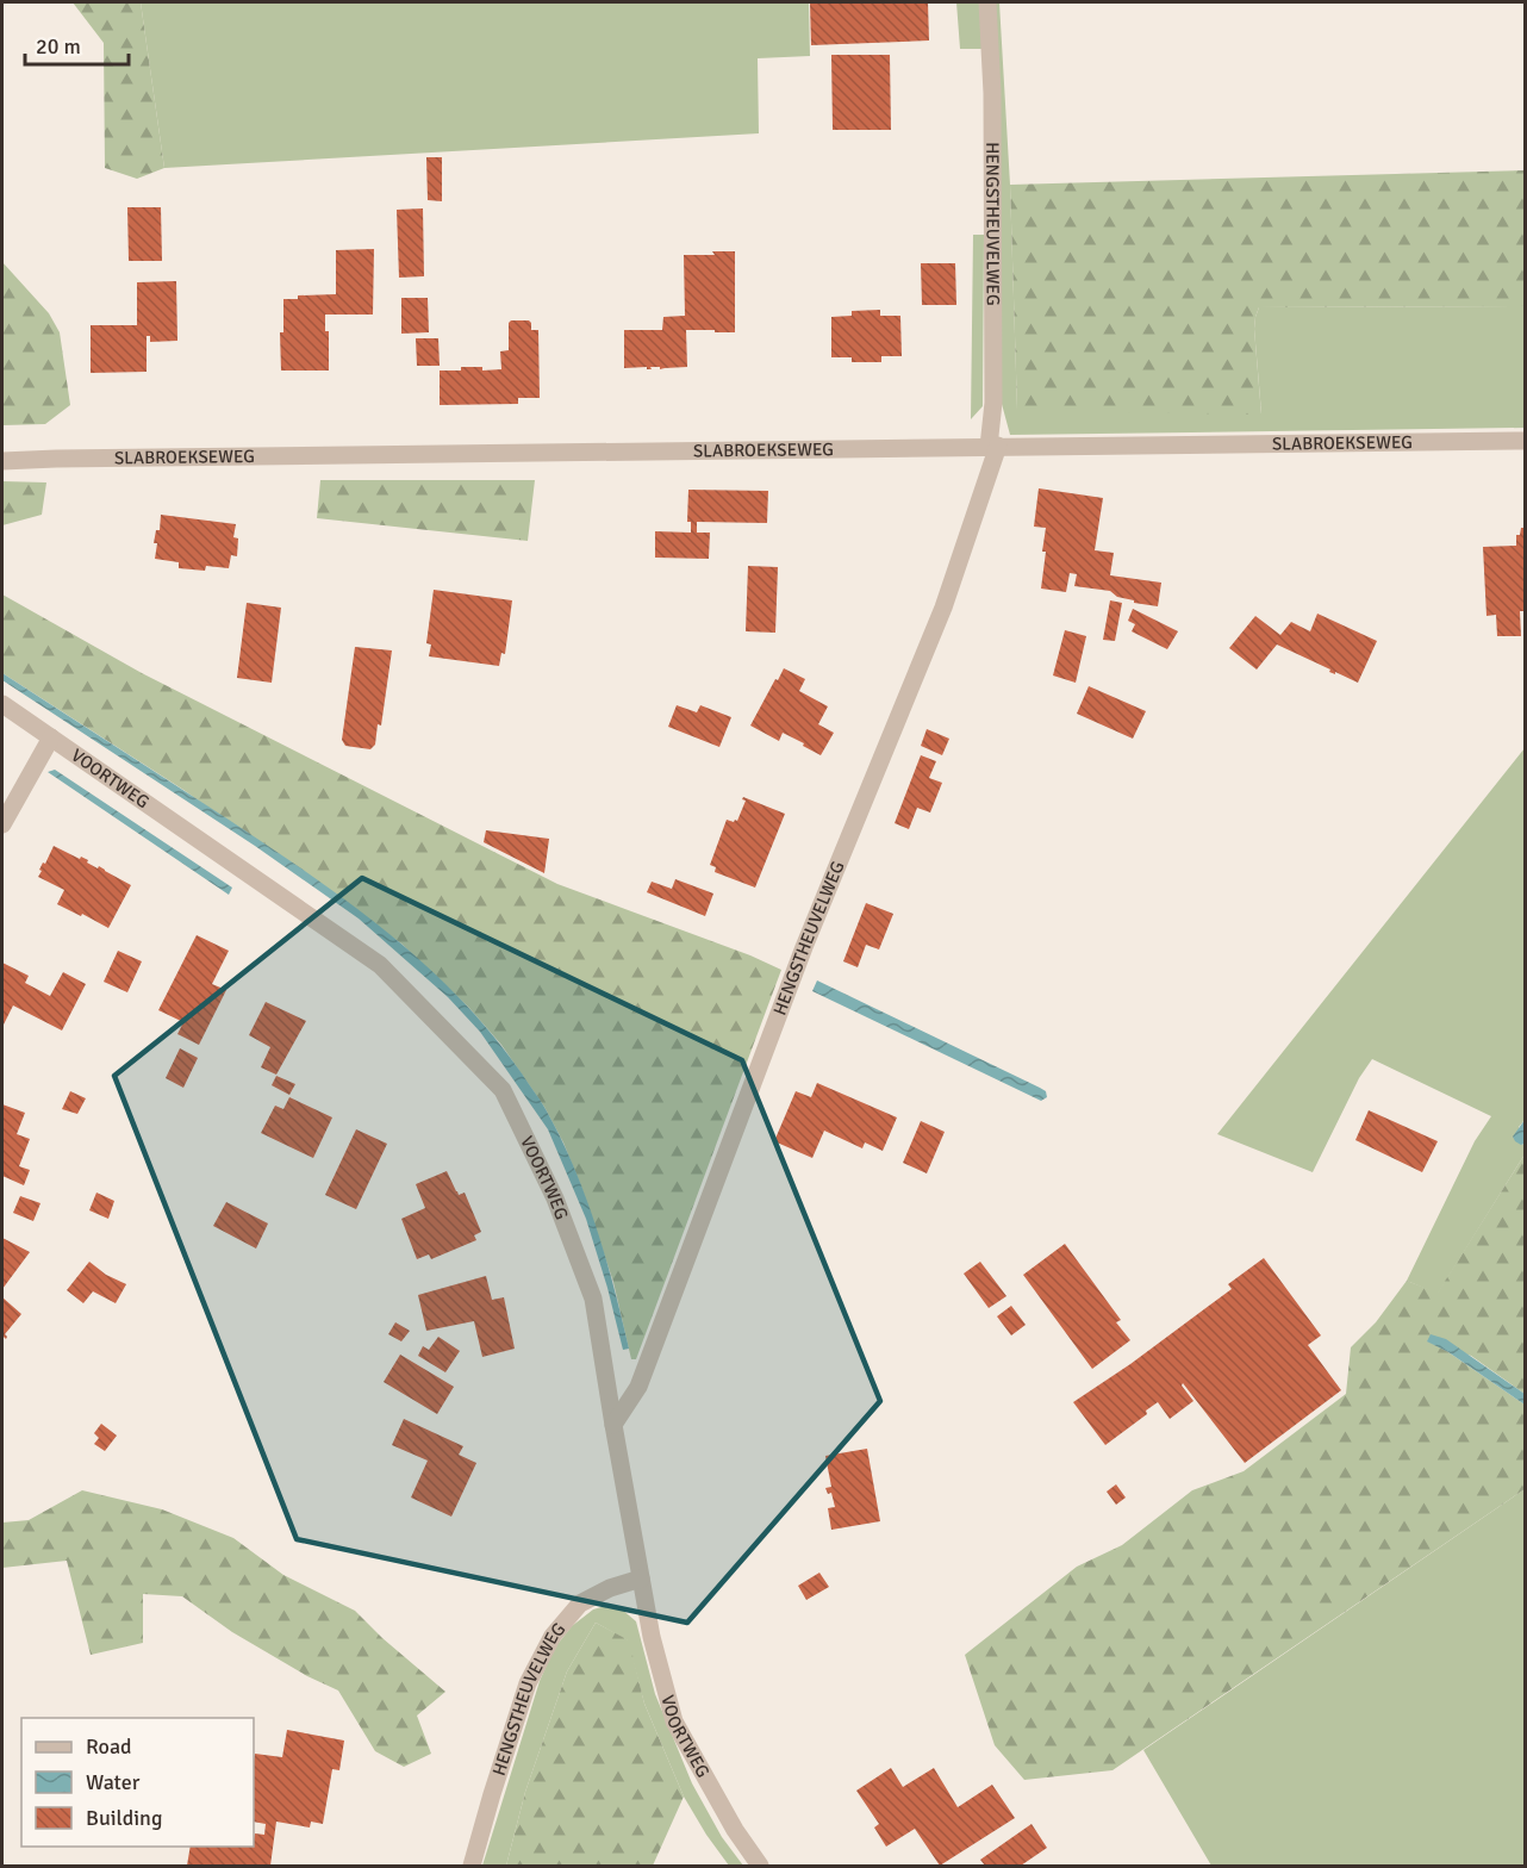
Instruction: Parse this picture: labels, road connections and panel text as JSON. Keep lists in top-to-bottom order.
{
  "streets": {
    "street": ["HENGSTHEUVELWEG", "SLABROEKSEWEG", "VOORTWEG"]
  },
  "crossings": [
    ["HENGSTHEUVELWEG", "SLABROEKSEWEG"],
    ["HENGSTHEUVELWEG", "VOORTWEG"]
  ],
  "legend": ["Road", "Water", "Building"],
  "scale_bar": "20 m"
}
